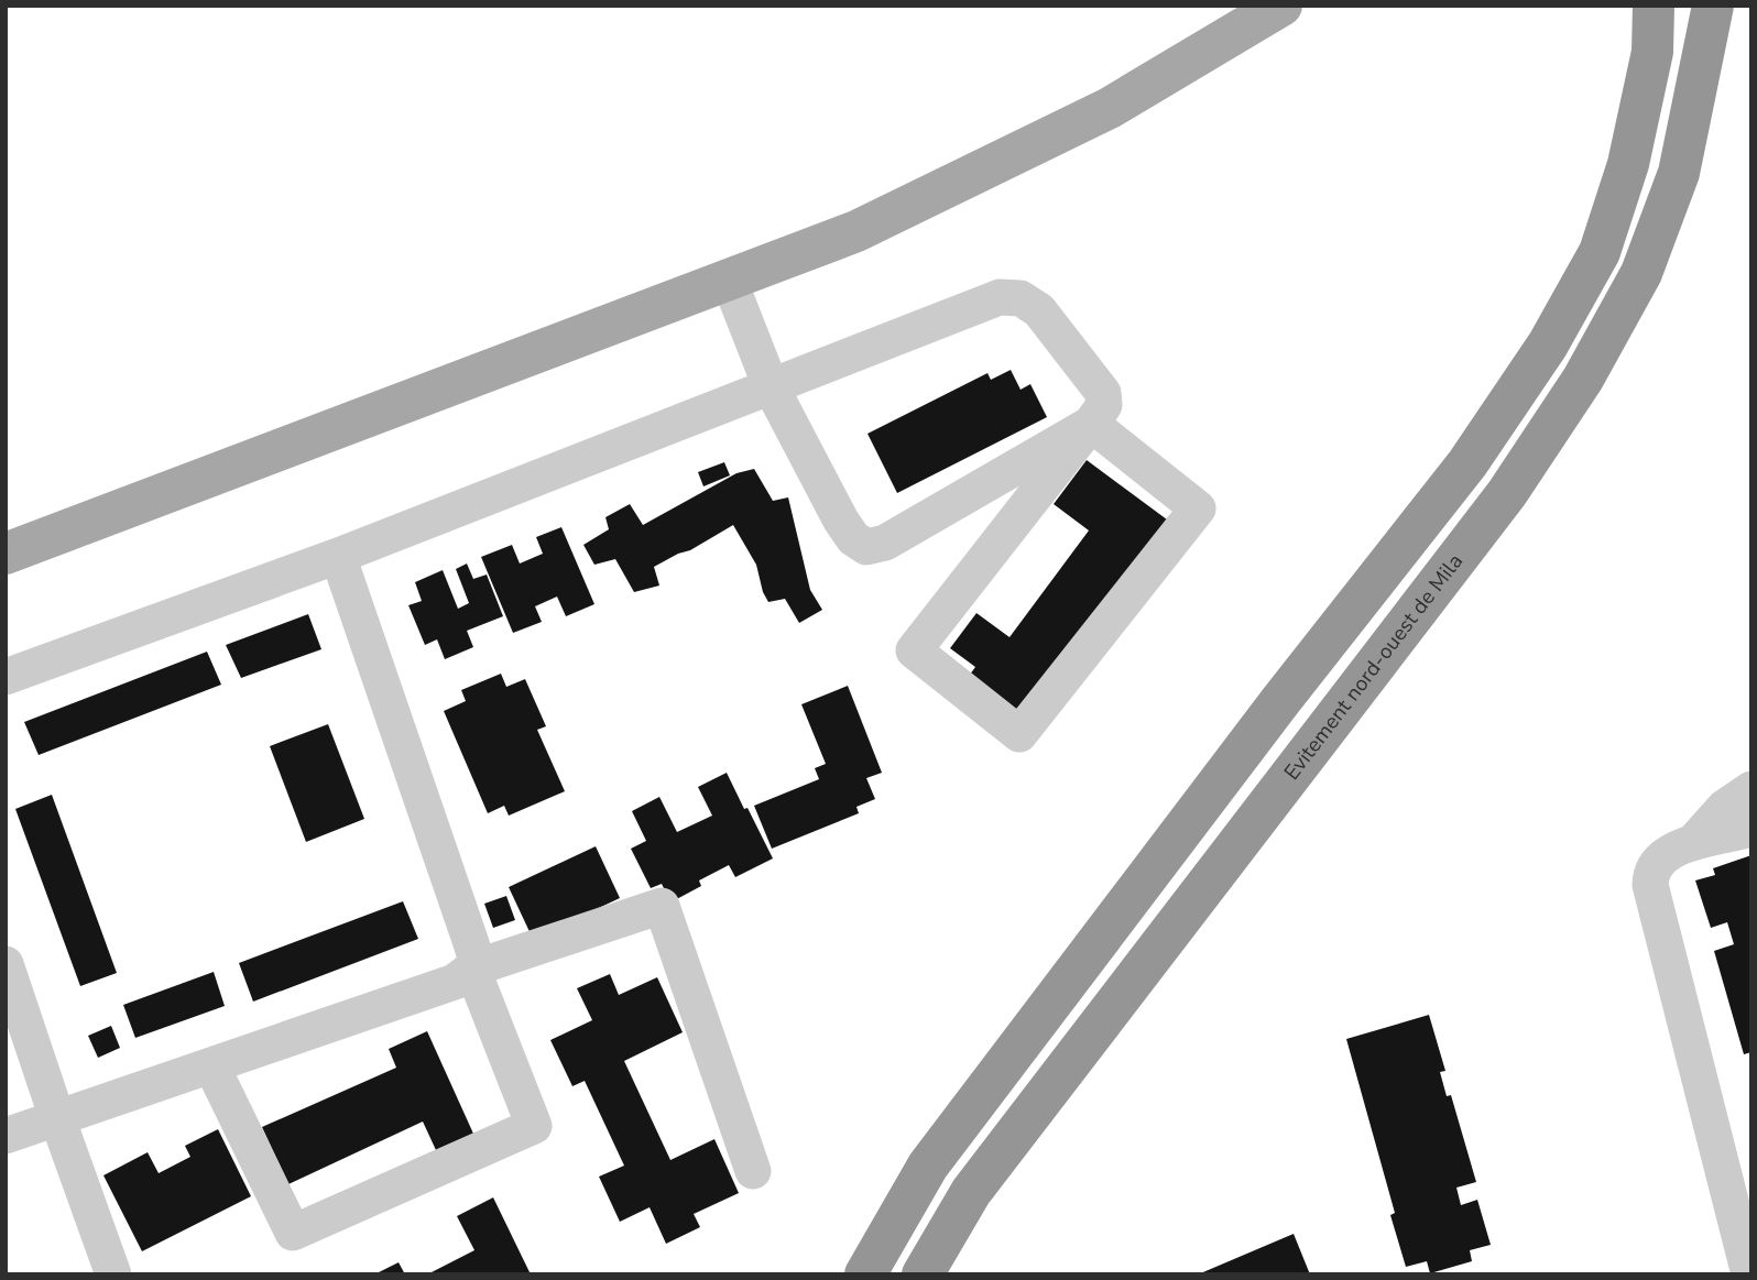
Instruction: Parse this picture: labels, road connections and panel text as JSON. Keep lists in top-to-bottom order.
{
  "streets": {
    "highway": ["Evitement nord-ouest de Mila"]
  }
}
